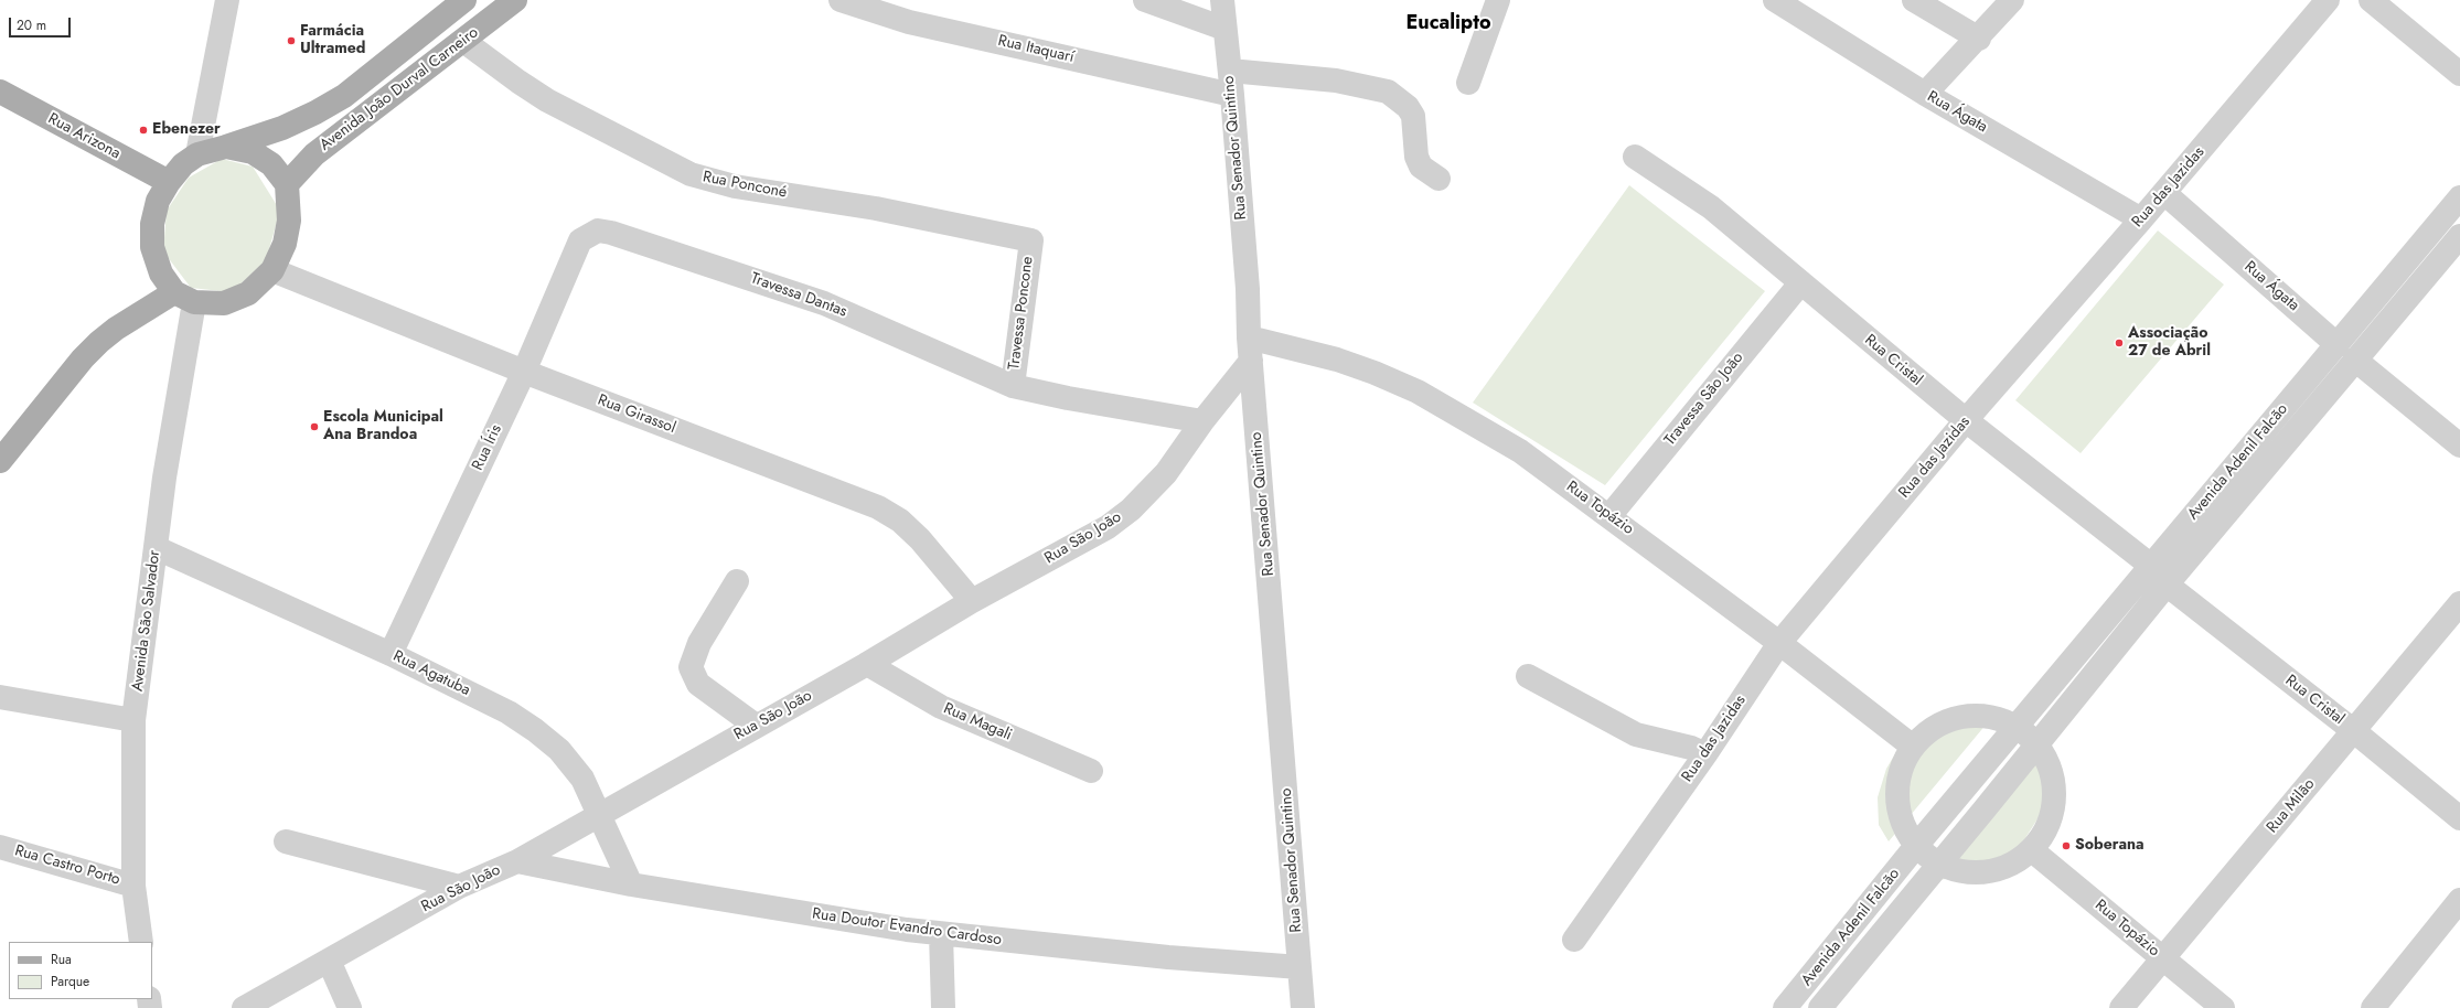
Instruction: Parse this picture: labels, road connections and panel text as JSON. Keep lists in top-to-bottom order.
{
  "streets": {
    "main road": ["Avenida João Durval Carneiro", "Rua Arizona"],
    "street": [
      "Rua Itaquarí",
      "Rua Ágata",
      "Rua Senador Quintino",
      "Rua Ponconé",
      "Rua das Jazidas",
      "Travessa Dantas",
      "Travessa Poncone",
      "Rua Cristal",
      "Travessa São João",
      "Rua Girassol",
      "Rua Íris",
      "Avenida Adenil Falcão",
      "Rua Topázio",
      "Rua São João",
      "Avenida São Salvador",
      "Rua Agatuba",
      "Rua Magali",
      "Rua Milão",
      "Rua Castro Porto",
      "Rua Doutor Evandro Cardoso"
    ]
  },
  "crossings": [
    ["Rua Itaquarí", "Rua Senador Quintino"],
    ["Avenida João Durval Carneiro", "Rua Arizona"],
    ["Avenida João Durval Carneiro", "Rua Ponconé"],
    ["Avenida João Durval Carneiro", "Rua Girassol"],
    ["Avenida João Durval Carneiro", "Avenida São Salvador"],
    ["Rua Ágata", "Rua das Jazidas"],
    ["Rua Ágata", "Avenida Adenil Falcão"],
    ["Rua Arizona", "Rua Girassol"],
    ["Rua Arizona", "Avenida São Salvador"],
    ["Rua Senador Quintino", "Rua Topázio"],
    ["Rua Senador Quintino", "Rua São João"],
    ["Rua Senador Quintino", "Rua Doutor Evandro Cardoso"],
    ["Rua Ponconé", "Travessa Poncone"],
    ["Rua das Jazidas", "Rua Cristal"],
    ["Rua das Jazidas", "Rua Topázio"],
    ["Travessa Dantas", "Travessa Poncone"],
    ["Travessa Dantas", "Rua Íris"],
    ["Travessa Dantas", "Rua São João"],
    ["Rua Cristal", "Travessa São João"],
    ["Rua Cristal", "Avenida Adenil Falcão"],
    ["Rua Cristal", "Rua Milão"],
    ["Travessa São João", "Rua Topázio"],
    ["Rua Girassol", "Rua Íris"],
    ["Rua Girassol", "Rua São João"],
    ["Rua Girassol", "Avenida São Salvador"],
    ["Rua Íris", "Rua Agatuba"],
    ["Rua Topázio", "Rua São João"],
    ["Rua Topázio", "Rua Milão"],
    ["Rua São João", "Rua Agatuba"],
    ["Rua São João", "Rua Magali"],
    ["Rua São João", "Rua Doutor Evandro Cardoso"],
    ["Avenida São Salvador", "Rua Agatuba"],
    ["Avenida São Salvador", "Rua Castro Porto"],
    ["Rua Agatuba", "Rua Doutor Evandro Cardoso"]
  ],
  "districts": ["Eucalipto"],
  "places": [
    "Farmácia Ultramed",
    "Ebenezer",
    "Associação 27 de Abril",
    "Escola Municipal Ana Brandoa",
    "Soberana"
  ],
  "legend": ["Rua", "Parque"],
  "scale_bar": "20 m"
}
